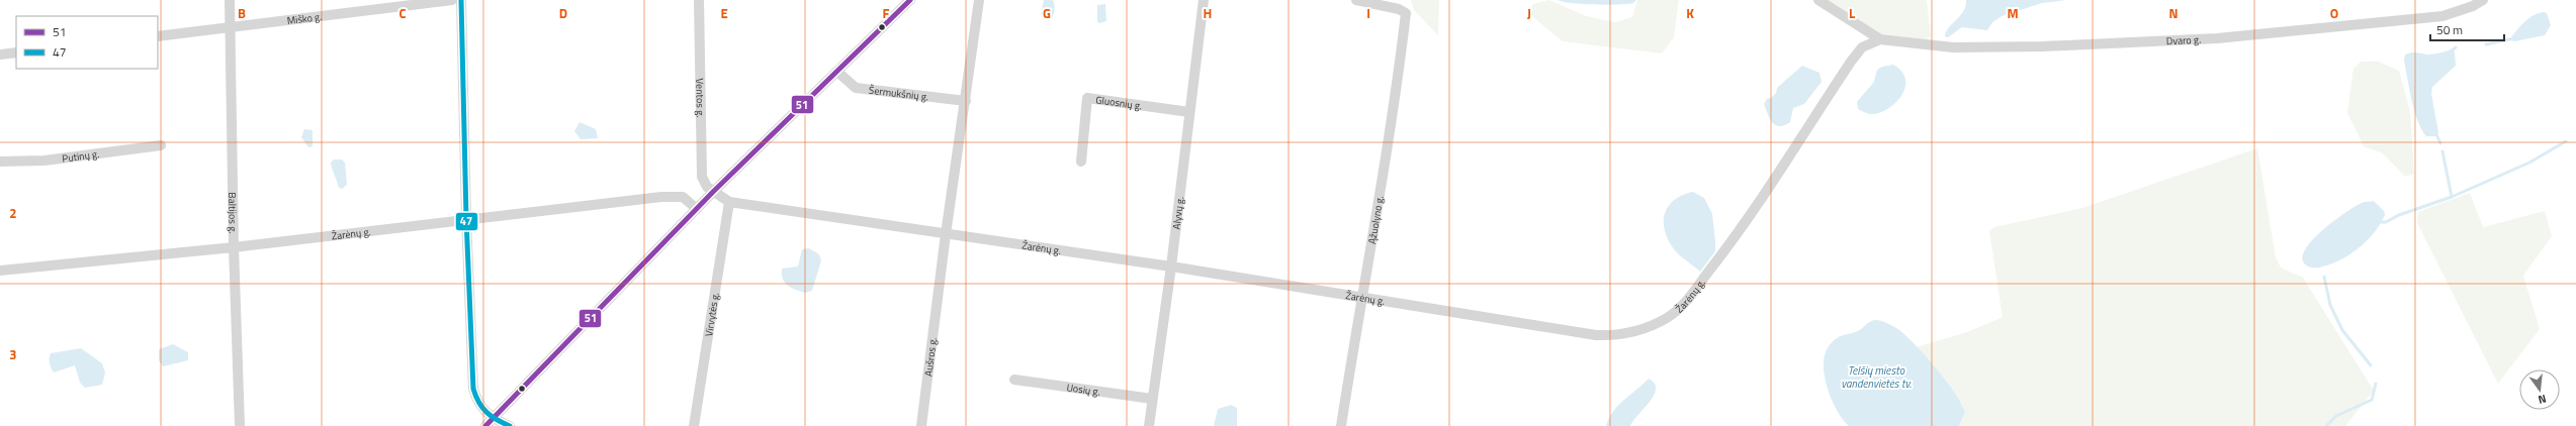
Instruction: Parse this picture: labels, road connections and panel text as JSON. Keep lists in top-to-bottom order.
{
  "streets": {
    "street": [
      "Miško g.",
      "Dvaro g.",
      "Šermukšnių g.",
      "Ventos g.",
      "Gluosnių g.",
      "Putinų g.",
      "Baltijos g.",
      "Alyvų g.",
      "Ąžuolyno g.",
      "Žarėnų g.",
      "Virvytės g.",
      "Aušros g.",
      "Uosių g."
    ]
  },
  "crossings": [
    ["Miško g.", "Baltijos g."],
    ["Dvaro g.", "Žarėnų g."],
    ["Šermukšnių g.", "Aušros g."],
    ["Ventos g.", "Žarėnų g."],
    ["Gluosnių g.", "Alyvų g."],
    ["Baltijos g.", "Žarėnų g."],
    ["Alyvų g.", "Žarėnų g."],
    ["Alyvų g.", "Uosių g."],
    ["Ąžuolyno g.", "Žarėnų g."],
    ["Žarėnų g.", "Virvytės g."],
    ["Žarėnų g.", "Aušros g."]
  ],
  "water": ["Telšių miesto vandenvietės tv."],
  "lines": ["transit line 51", "transit line 47"],
  "legend": ["51", "47"],
  "scale_bar": "50 m",
  "north": "bottom",
  "grid": {
    "columns": [
      "B",
      "C",
      "D",
      "E",
      "F",
      "G",
      "H",
      "I",
      "J",
      "K",
      "L",
      "M",
      "N",
      "O"
    ],
    "rows": ["2", "3"]
  }
}
